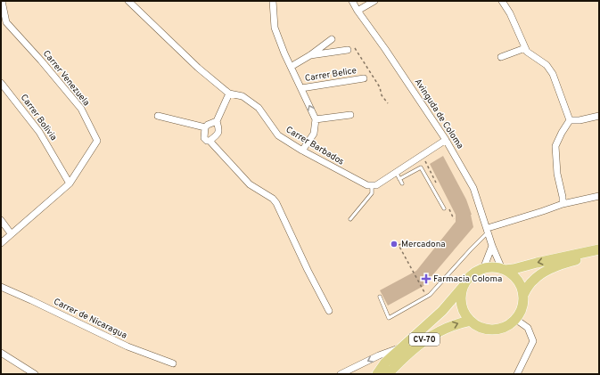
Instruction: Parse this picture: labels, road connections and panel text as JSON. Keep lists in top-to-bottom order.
{
  "streets": {
    "main road": ["CV-70"],
    "street": [
      "Carrer Belice",
      "Carrer Venezuela",
      "Avinguda de Coloma",
      "Carrer Bolivia",
      "Carrer Barbados",
      "Carrer de Nicaragua"
    ]
  },
  "crossings": [
    ["Carrer Venezuela", "Carrer Bolivia"],
    ["Avinguda de Coloma", "CV-70"]
  ],
  "places": {
    "other": ["Mercadona"],
    "health": ["Farmacia Coloma"]
  }
}
